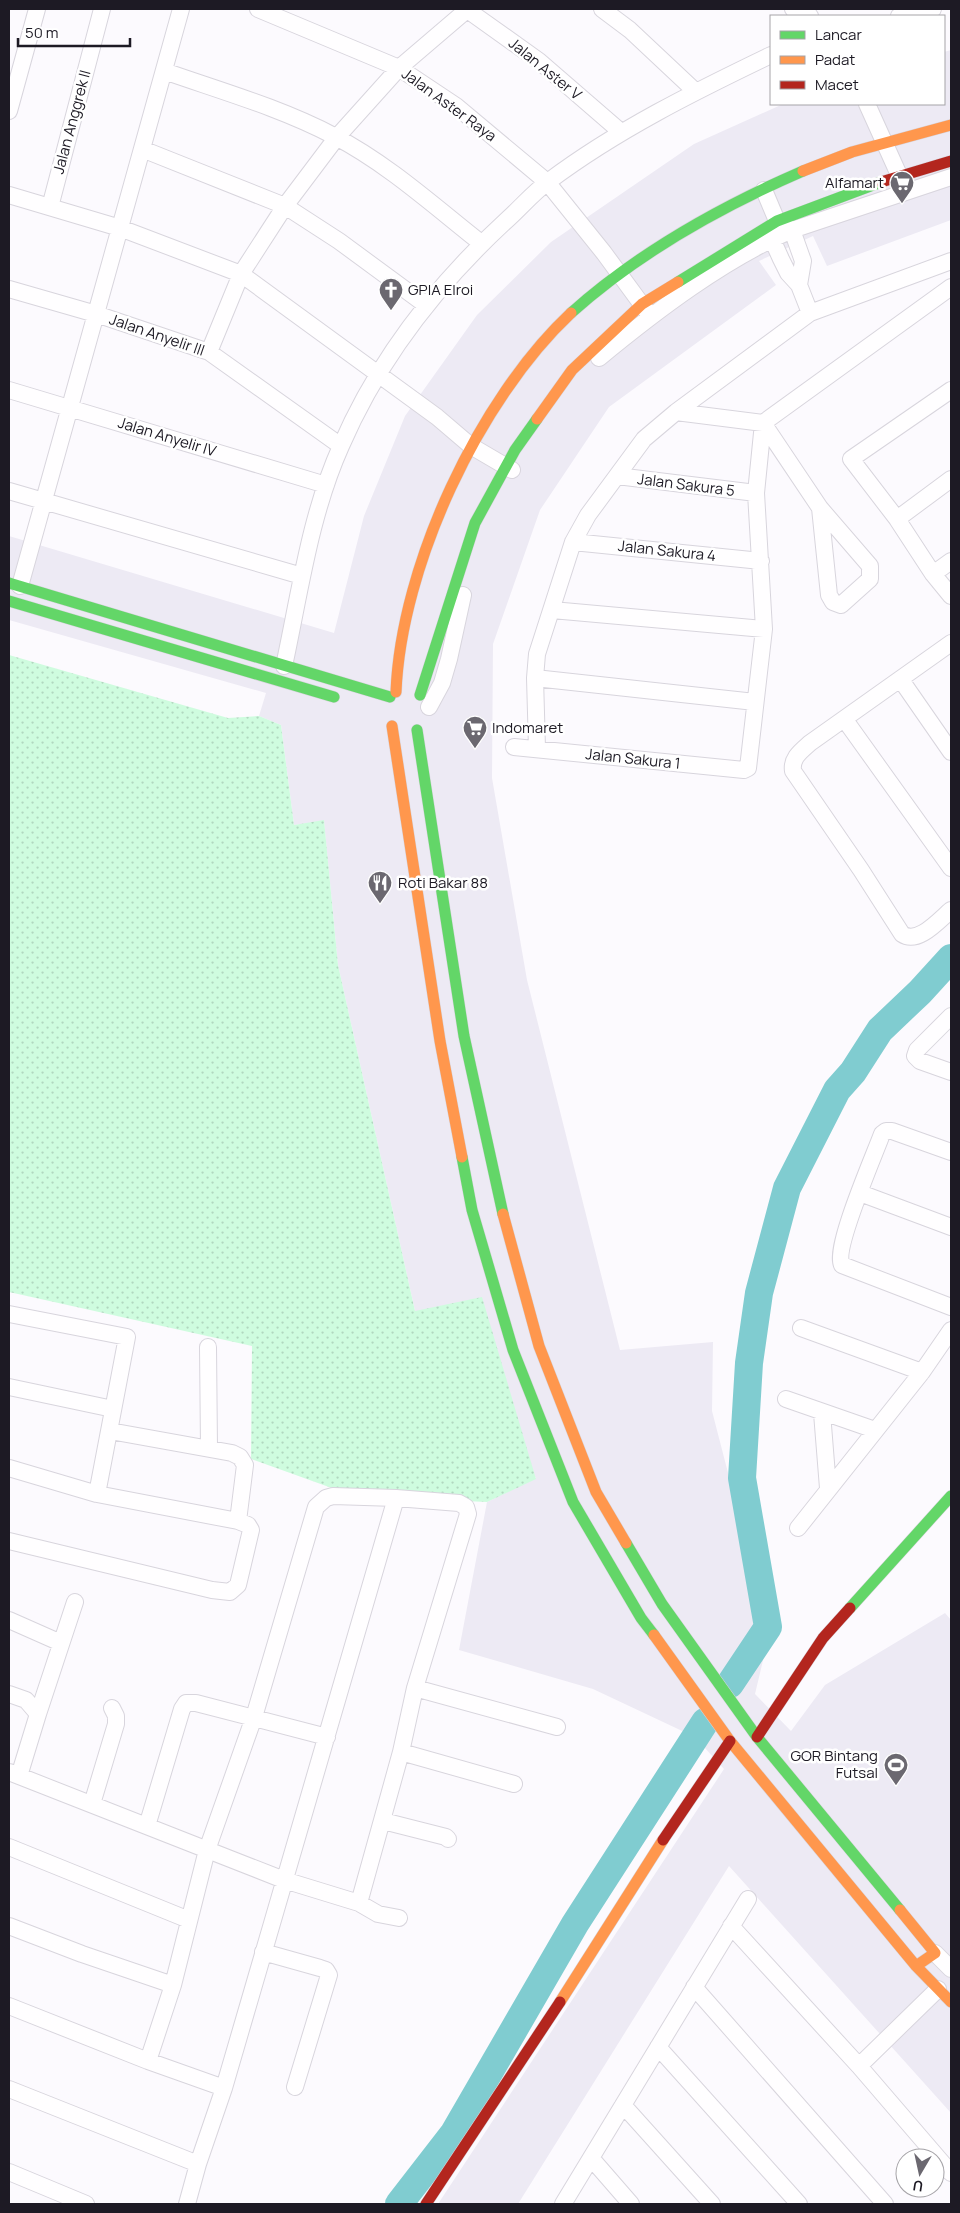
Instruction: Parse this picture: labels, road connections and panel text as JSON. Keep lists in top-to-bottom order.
{
  "streets": {
    "street": [
      "Jalan Aster V",
      "Jalan Aster Raya",
      "Jalan Anggrek II",
      "Jalan Anyelir III",
      "Jalan Anyelir IV",
      "Jalan Sakura 5",
      "Jalan Sakura 4",
      "Jalan Sakura 1"
    ]
  },
  "places": {
    "supermarket": ["Alfamart", "Indomaret"],
    "church": ["GPIA Elroi"],
    "restaurant": ["Roti Bakar 88"],
    "sports": ["GOR Bintang Futsal"]
  },
  "legend": ["Lancar", "Padat", "Macet"],
  "scale_bar": "50 m",
  "north": "bottom"
}
